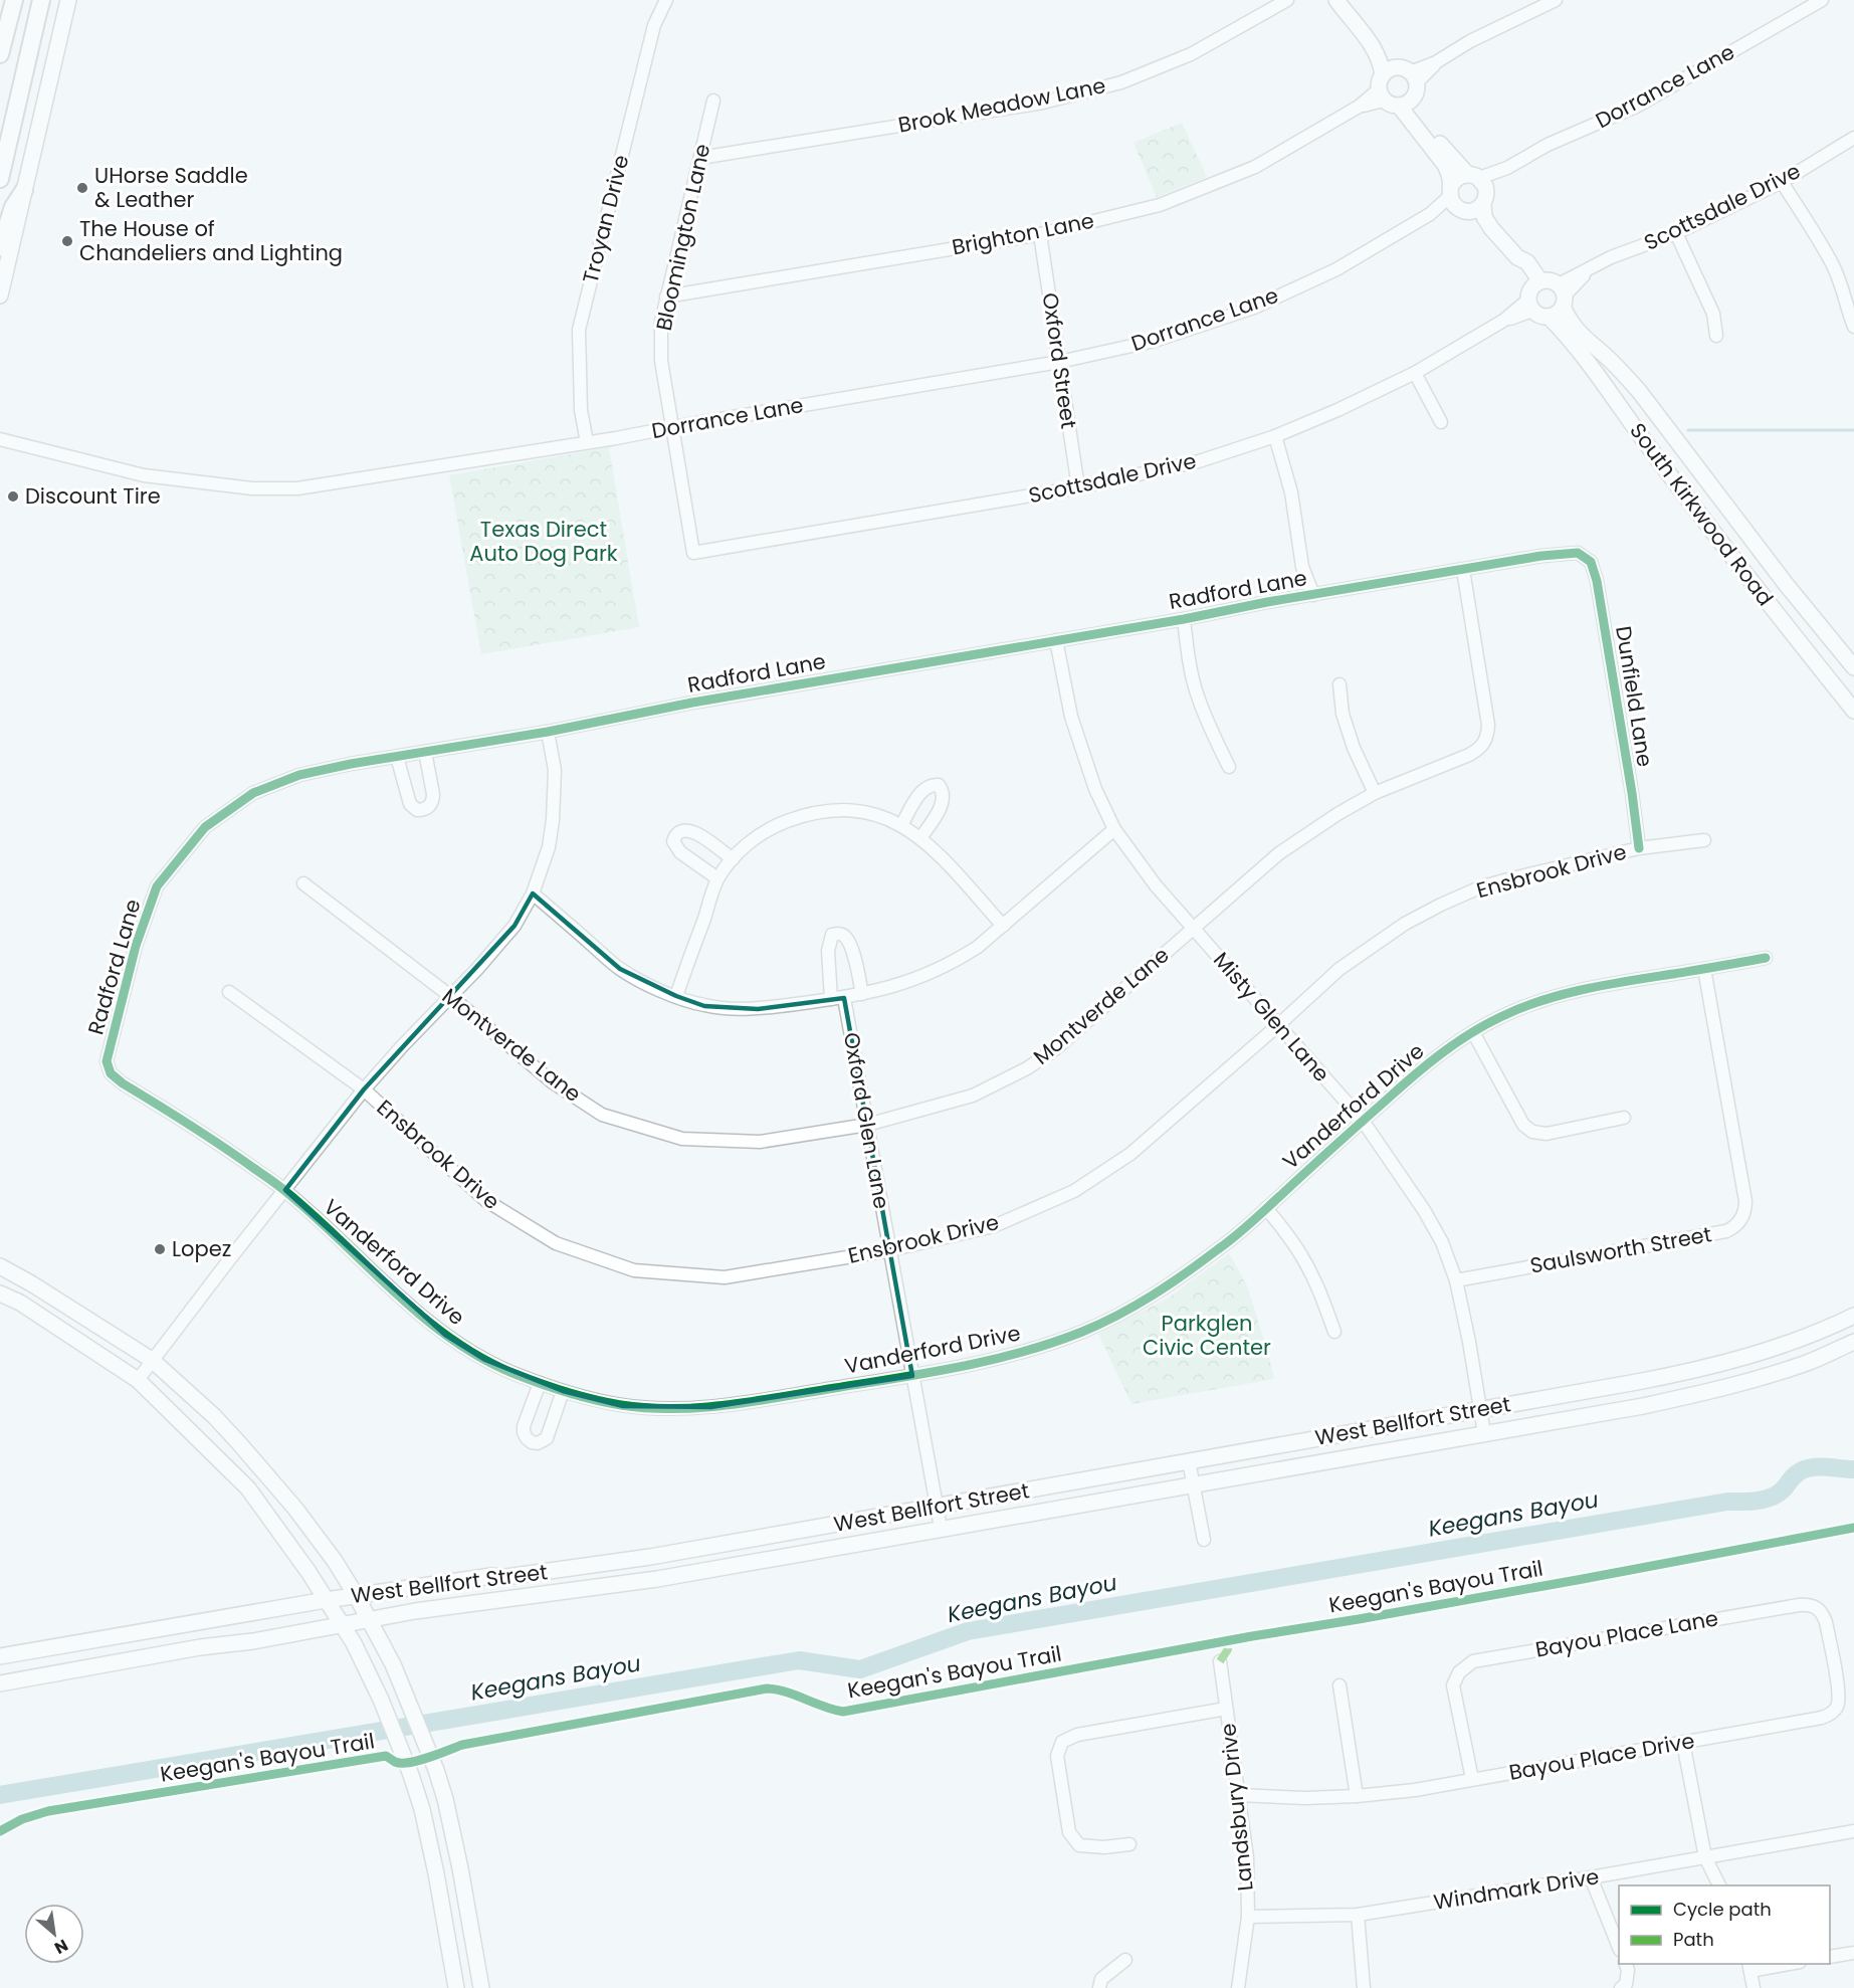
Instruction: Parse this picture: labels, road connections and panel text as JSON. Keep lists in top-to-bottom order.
{
  "streets": {
    "main road": ["South Kirkwood Road", "West Bellfort Street"],
    "street": [
      "Dorrance Lane",
      "Brook Meadow Lane",
      "Scottsdale Drive",
      "Troyan Drive",
      "Brighton Lane",
      "Bloomington Lane",
      "Oxford Street",
      "Radford Lane",
      "Dunfield Lane",
      "Ensbrook Drive",
      "Montverde Lane",
      "Misty Glen Lane",
      "Vanderford Drive",
      "Oxford Glen Lane",
      "Saulsworth Street",
      "Bayou Place Lane",
      "Bayou Place Drive",
      "Landsbury Drive",
      "Windmark Drive"
    ],
    "cycle path": ["Keegan's Bayou Trail"]
  },
  "crossings": [
    ["Dorrance Lane", "Troyan Drive"],
    ["Dorrance Lane", "Bloomington Lane"],
    ["Dorrance Lane", "Oxford Street"],
    ["Brook Meadow Lane", "Bloomington Lane"],
    ["Scottsdale Drive", "Bloomington Lane"],
    ["Scottsdale Drive", "Oxford Street"],
    ["Scottsdale Drive", "South Kirkwood Road"],
    ["Brighton Lane", "Bloomington Lane"],
    ["Brighton Lane", "Oxford Street"],
    ["Radford Lane", "Dunfield Lane"],
    ["Radford Lane", "Montverde Lane"],
    ["Radford Lane", "Misty Glen Lane"],
    ["Radford Lane", "Vanderford Drive"],
    ["Dunfield Lane", "Ensbrook Drive"],
    ["Ensbrook Drive", "Misty Glen Lane"],
    ["Ensbrook Drive", "Oxford Glen Lane"],
    ["Montverde Lane", "Misty Glen Lane"],
    ["Montverde Lane", "Oxford Glen Lane"],
    ["Misty Glen Lane", "Vanderford Drive"],
    ["Misty Glen Lane", "Saulsworth Street"],
    ["Misty Glen Lane", "West Bellfort Street"],
    ["Vanderford Drive", "Oxford Glen Lane"],
    ["Vanderford Drive", "Saulsworth Street"],
    ["Oxford Glen Lane", "West Bellfort Street"],
    ["Bayou Place Lane", "Bayou Place Drive"],
    ["Bayou Place Drive", "Landsbury Drive"],
    ["Landsbury Drive", "Windmark Drive"]
  ],
  "water": ["Keegans Bayou"],
  "parks": ["Texas Direct Auto Dog Park", "Parkglen Civic Center"],
  "places": [
    "UHorse Saddle & Leather",
    "The House of Chandeliers and Lighting",
    "Discount Tire",
    "Lopez"
  ],
  "legend": ["Cycle path", "Path"],
  "north": "bottom right"
}
